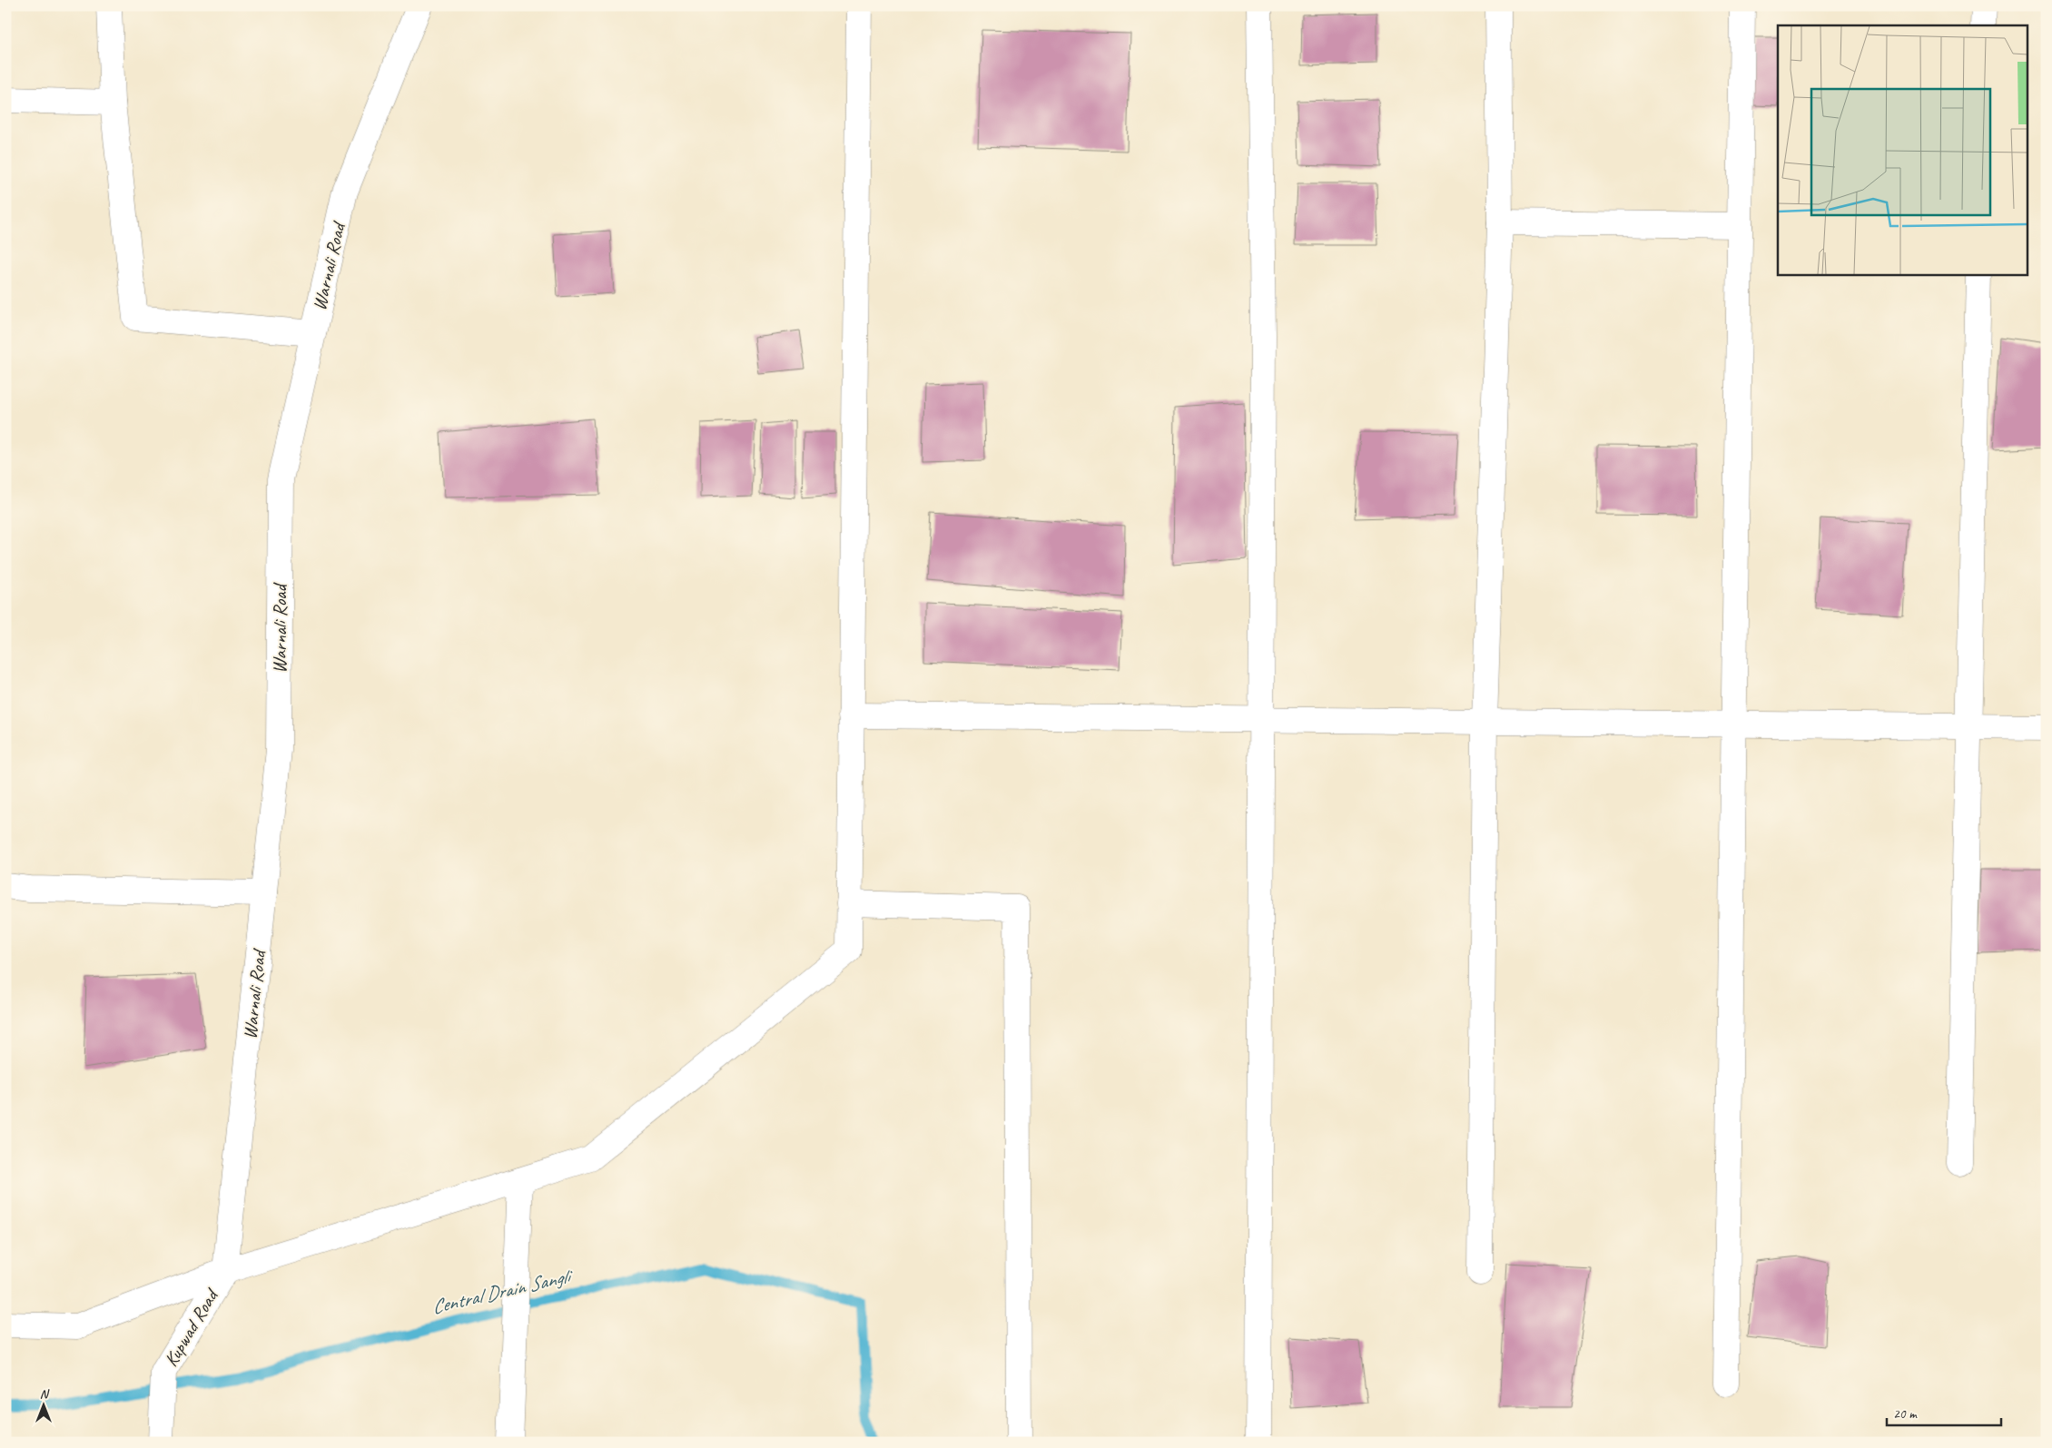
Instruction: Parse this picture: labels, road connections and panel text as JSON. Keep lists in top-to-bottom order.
{
  "streets": {
    "street": ["Warnali Road", "Kupwad Road"]
  },
  "crossings": [
    ["Warnali Road", "Kupwad Road"]
  ],
  "water": ["Central Drain Sangli"],
  "scale_bar": "20 m",
  "north": "top"
}
